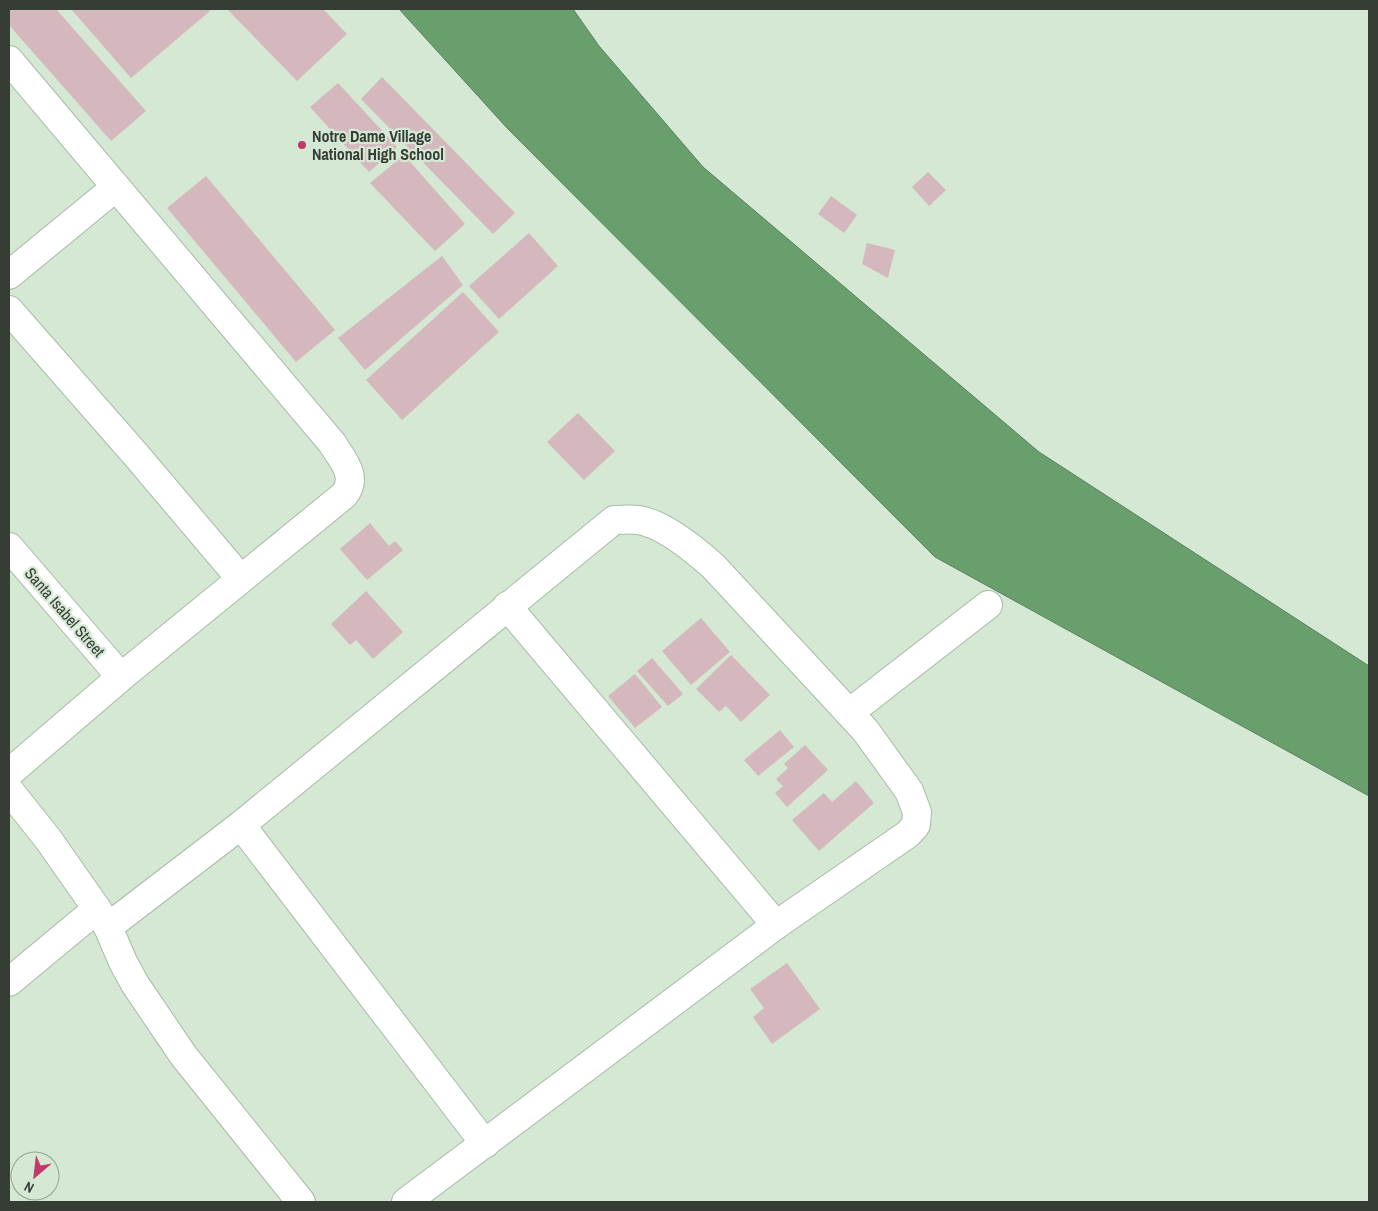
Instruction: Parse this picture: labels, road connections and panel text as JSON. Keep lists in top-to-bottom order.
{
  "streets": {
    "street": ["Santa Isabel Street"]
  },
  "places": ["Notre Dame Village National High School"],
  "north": "bottom left"
}
